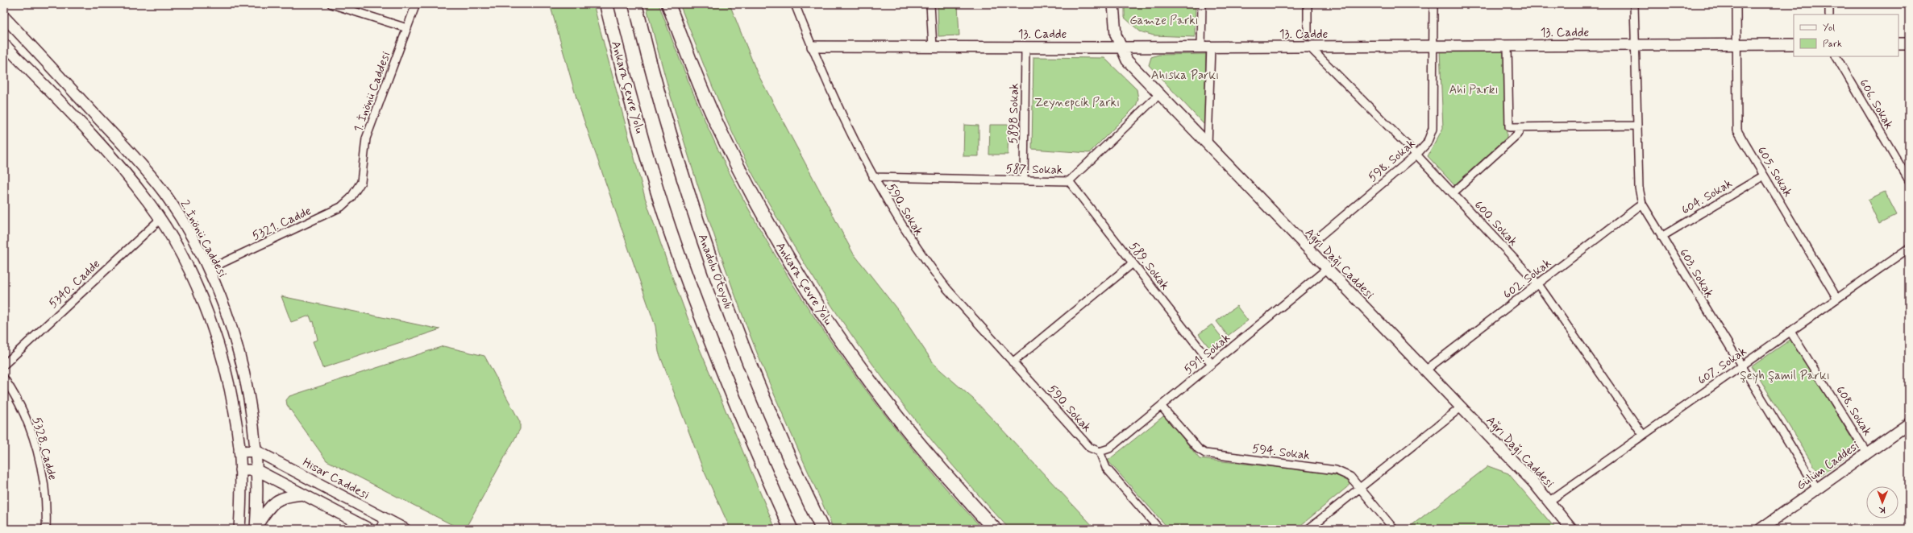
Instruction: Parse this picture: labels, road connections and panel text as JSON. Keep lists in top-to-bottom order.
{
  "streets": {
    "highway": ["Ankara Çevre Yolu", "Anadolu Otoyolu"],
    "main road": [
      "13. Cadde",
      "2. İnönü Caddesi",
      "Ağrı Dağı Caddesi",
      "Gülüm Caddesi",
      "Hisar Caddesi"
    ],
    "street": [
      "1. İnönü Caddesi",
      "606. Sokak",
      "5898 Sokak",
      "598. Sokak",
      "587. Sokak",
      "605. Sokak",
      "604. Sokak",
      "590. Sokak",
      "5321. Cadde",
      "600. Sokak",
      "589. Sokak",
      "603. Sokak",
      "602. Sokak",
      "5340. Cadde",
      "591. Sokak",
      "607. Sokak",
      "608. Sokak",
      "5328. Cadde",
      "594. Sokak"
    ]
  },
  "crossings": [
    ["13. Cadde", "5898 Sokak"],
    ["13. Cadde", "598. Sokak"],
    ["13. Cadde", "605. Sokak"],
    ["13. Cadde", "590. Sokak"],
    ["13. Cadde", "600. Sokak"],
    ["13. Cadde", "Ağrı Dağı Caddesi"],
    ["13. Cadde", "603. Sokak"],
    ["1. İnönü Caddesi", "5321. Cadde"],
    ["5898 Sokak", "587. Sokak"],
    ["598. Sokak", "600. Sokak"],
    ["598. Sokak", "Ağrı Dağı Caddesi"],
    ["587. Sokak", "590. Sokak"],
    ["587. Sokak", "Ağrı Dağı Caddesi"],
    ["587. Sokak", "589. Sokak"],
    ["605. Sokak", "604. Sokak"],
    ["605. Sokak", "607. Sokak"],
    ["604. Sokak", "603. Sokak"],
    ["590. Sokak", "591. Sokak"],
    ["5321. Cadde", "2. İnönü Caddesi"],
    ["600. Sokak", "602. Sokak"],
    ["600. Sokak", "607. Sokak"],
    ["2. İnönü Caddesi", "Hisar Caddesi"],
    ["Ağrı Dağı Caddesi", "602. Sokak"],
    ["Ağrı Dağı Caddesi", "591. Sokak"],
    ["Ağrı Dağı Caddesi", "607. Sokak"],
    ["589. Sokak", "591. Sokak"],
    ["603. Sokak", "602. Sokak"],
    ["603. Sokak", "607. Sokak"],
    ["603. Sokak", "Gülüm Caddesi"],
    ["591. Sokak", "594. Sokak"],
    ["607. Sokak", "608. Sokak"],
    ["608. Sokak", "Gülüm Caddesi"]
  ],
  "parks": [
    "Gamze Parkı",
    "Ahıska Parkı",
    "Ahi Parkı",
    "Zeynepcik Parkı",
    "Şeyh Şamil Parkı"
  ],
  "legend": ["Yol", "Park"],
  "north": "bottom"
}
